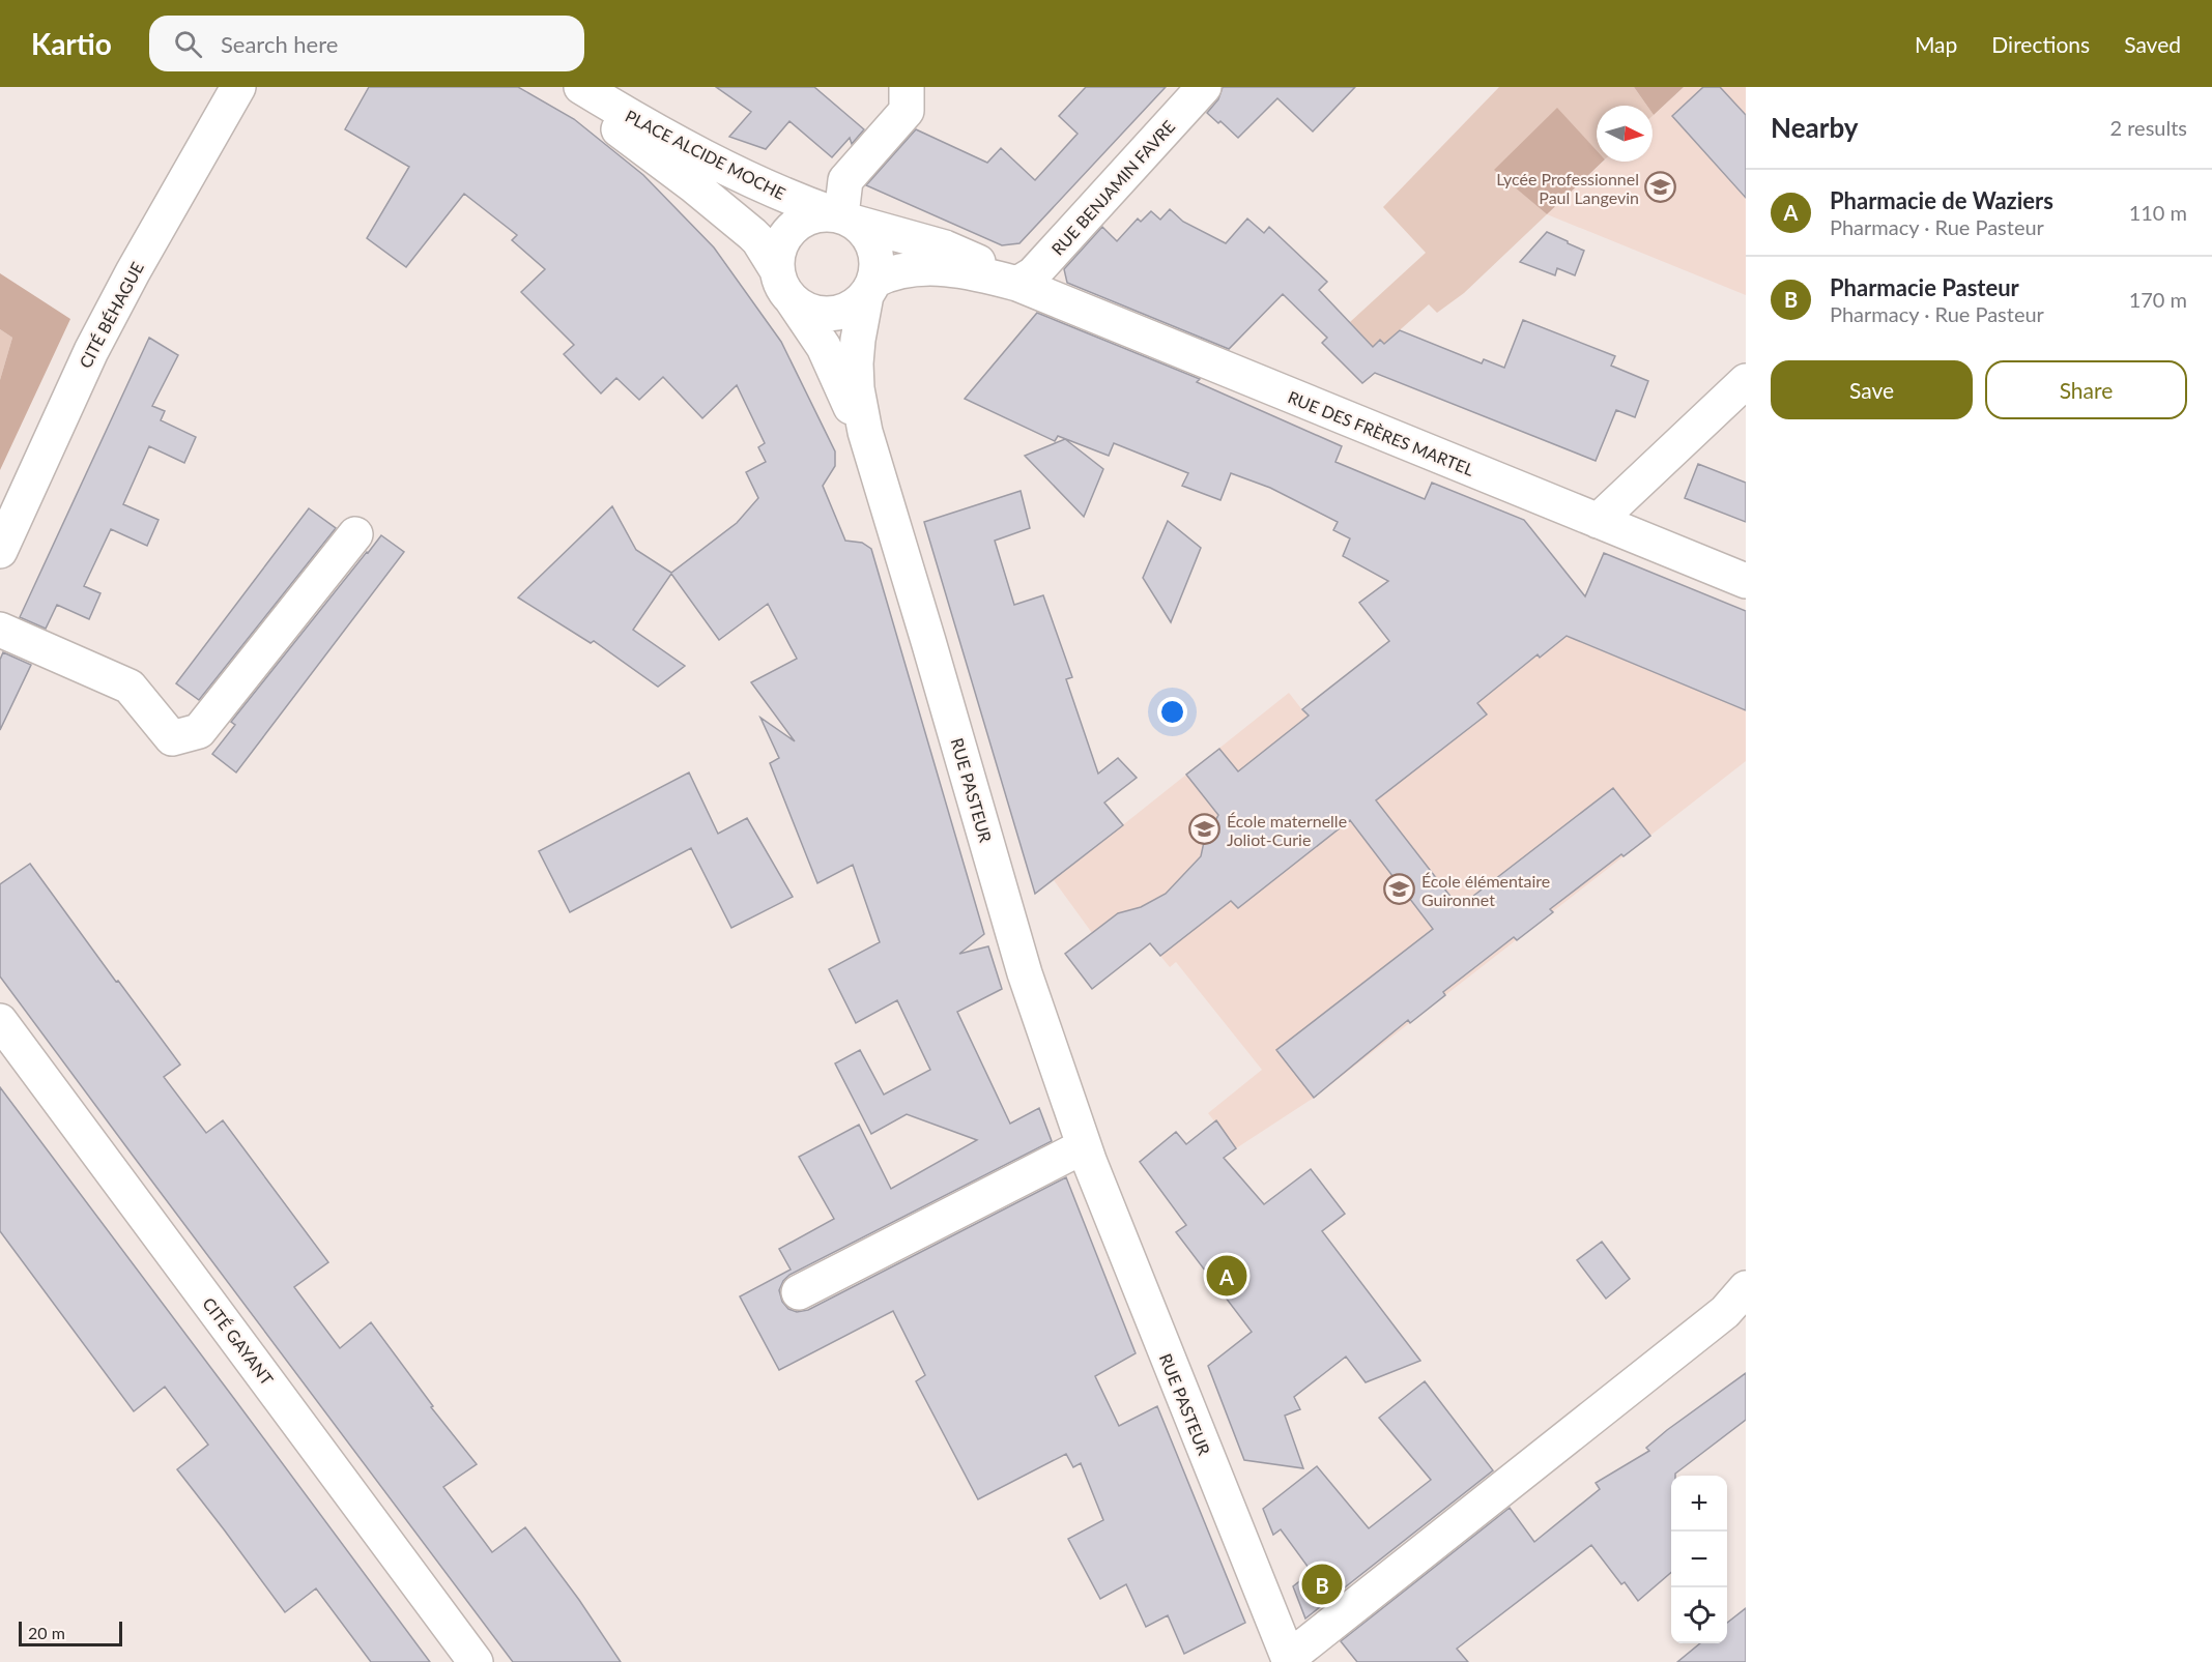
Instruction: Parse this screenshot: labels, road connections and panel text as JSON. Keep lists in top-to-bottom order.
{
  "streets": {
    "street": [
      "PLACE ALCIDE MOCHE",
      "RUE BENJAMIN FAVRE",
      "CITÉ BÉHAGUE",
      "RUE DES FRÈRES MARTEL",
      "RUE PASTEUR",
      "CITÉ GAYANT"
    ]
  },
  "crossings": [
    ["PLACE ALCIDE MOCHE", "RUE DES FRÈRES MARTEL"],
    ["PLACE ALCIDE MOCHE", "RUE PASTEUR"],
    ["RUE BENJAMIN FAVRE", "RUE DES FRÈRES MARTEL"],
    ["RUE DES FRÈRES MARTEL", "RUE PASTEUR"]
  ],
  "places": {
    "school or university": ["Lycée Professionnel Paul Langevin", "École maternelle Joliot-Curie", "École élémentaire Guironnet"]
  },
  "scale_bar": "20 m",
  "north": "right",
  "page": {
    "header": "Kartio",
    "search": "Search here",
    "nav": ["Map", "Directions", "Saved"],
    "heading": ["Nearby", "2 results"],
    "list": [
      {
        "mark": "A",
        "name": "Pharmacie de Waziers",
        "note": "Pharmacy · Rue Pasteur",
        "value": "110 m"
      },
      {
        "mark": "B",
        "name": "Pharmacie Pasteur",
        "note": "Pharmacy · Rue Pasteur",
        "value": "170 m"
      }
    ],
    "buttons": ["Save", "Share"],
    "pins": ["A", "B"],
    "map_buttons": ["+", "−"],
    "scale": "20 m"
  }
}
